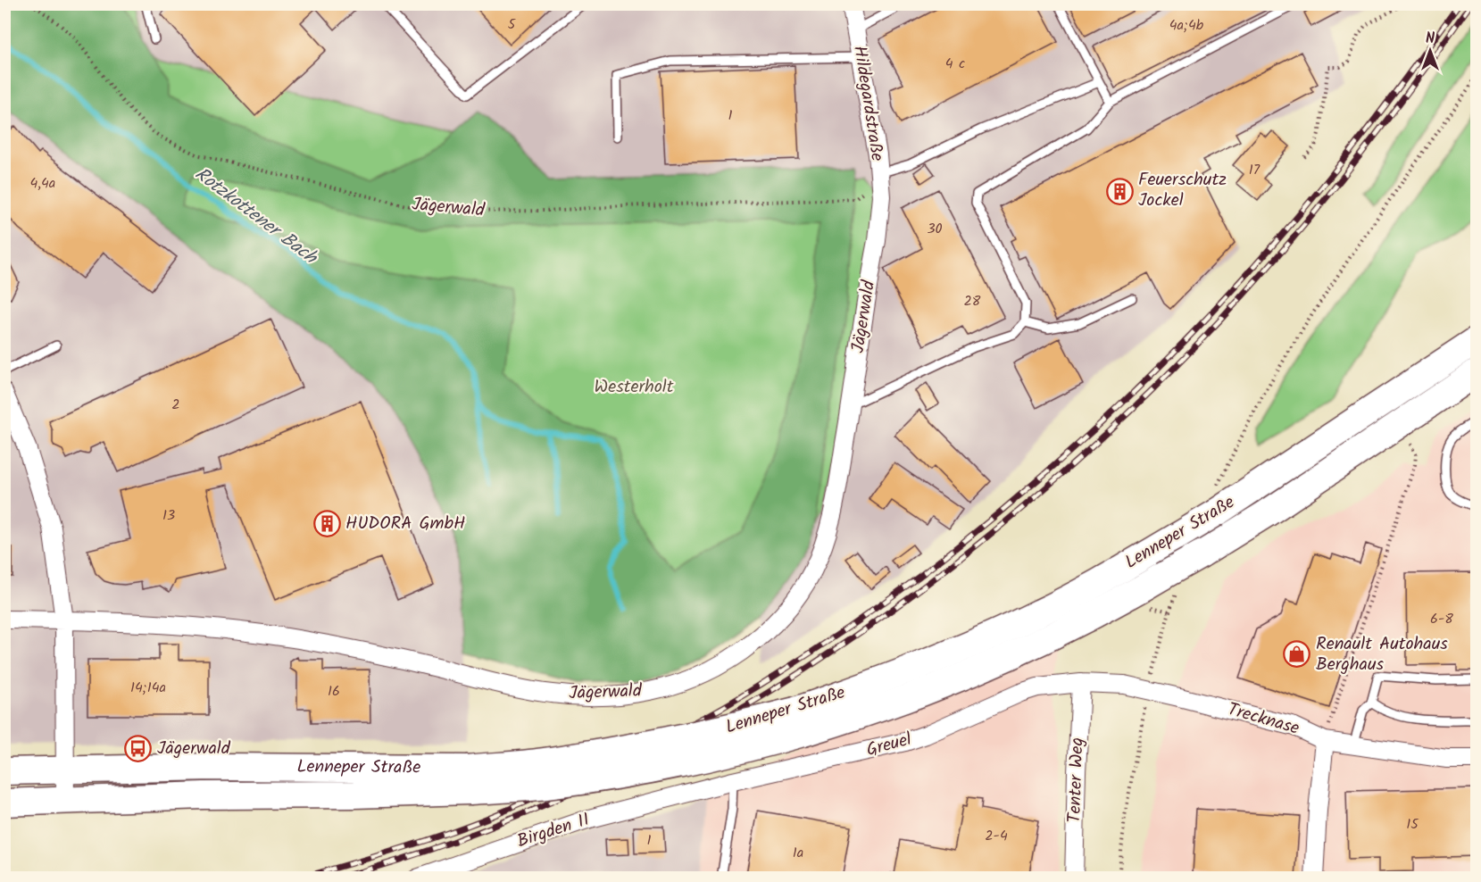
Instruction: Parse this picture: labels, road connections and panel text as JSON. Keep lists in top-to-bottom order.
{
  "streets": {
    "main road": ["Lenneper Straße"],
    "street": [
      "Hildegardstraße",
      "Jägerwald",
      "Trecknase",
      "Greuel",
      "Tenter Weg",
      "Birgden II"
    ]
  },
  "crossings": [
    ["Hildegardstraße", "Jägerwald"],
    ["Trecknase", "Greuel"],
    ["Trecknase", "Tenter Weg"],
    ["Greuel", "Tenter Weg"],
    ["Greuel", "Birgden II"]
  ],
  "water": ["Rotzkottener Bach"],
  "parks": ["Westerholt"],
  "places": {
    "building": ["Feuerschutz Jockel", "HUDORA GmbH"],
    "shop": ["Renault Autohaus Berghaus"],
    "bus stop": ["Jägerwald"]
  },
  "house_numbers": [
    "5",
    "4a;4b",
    "4 c",
    "1",
    "17",
    "4,4a",
    "30",
    "28",
    "2",
    "13",
    "6-8",
    "14;14a",
    "16",
    "15",
    "2-4",
    "1",
    "1a"
  ],
  "north": "top"
}
